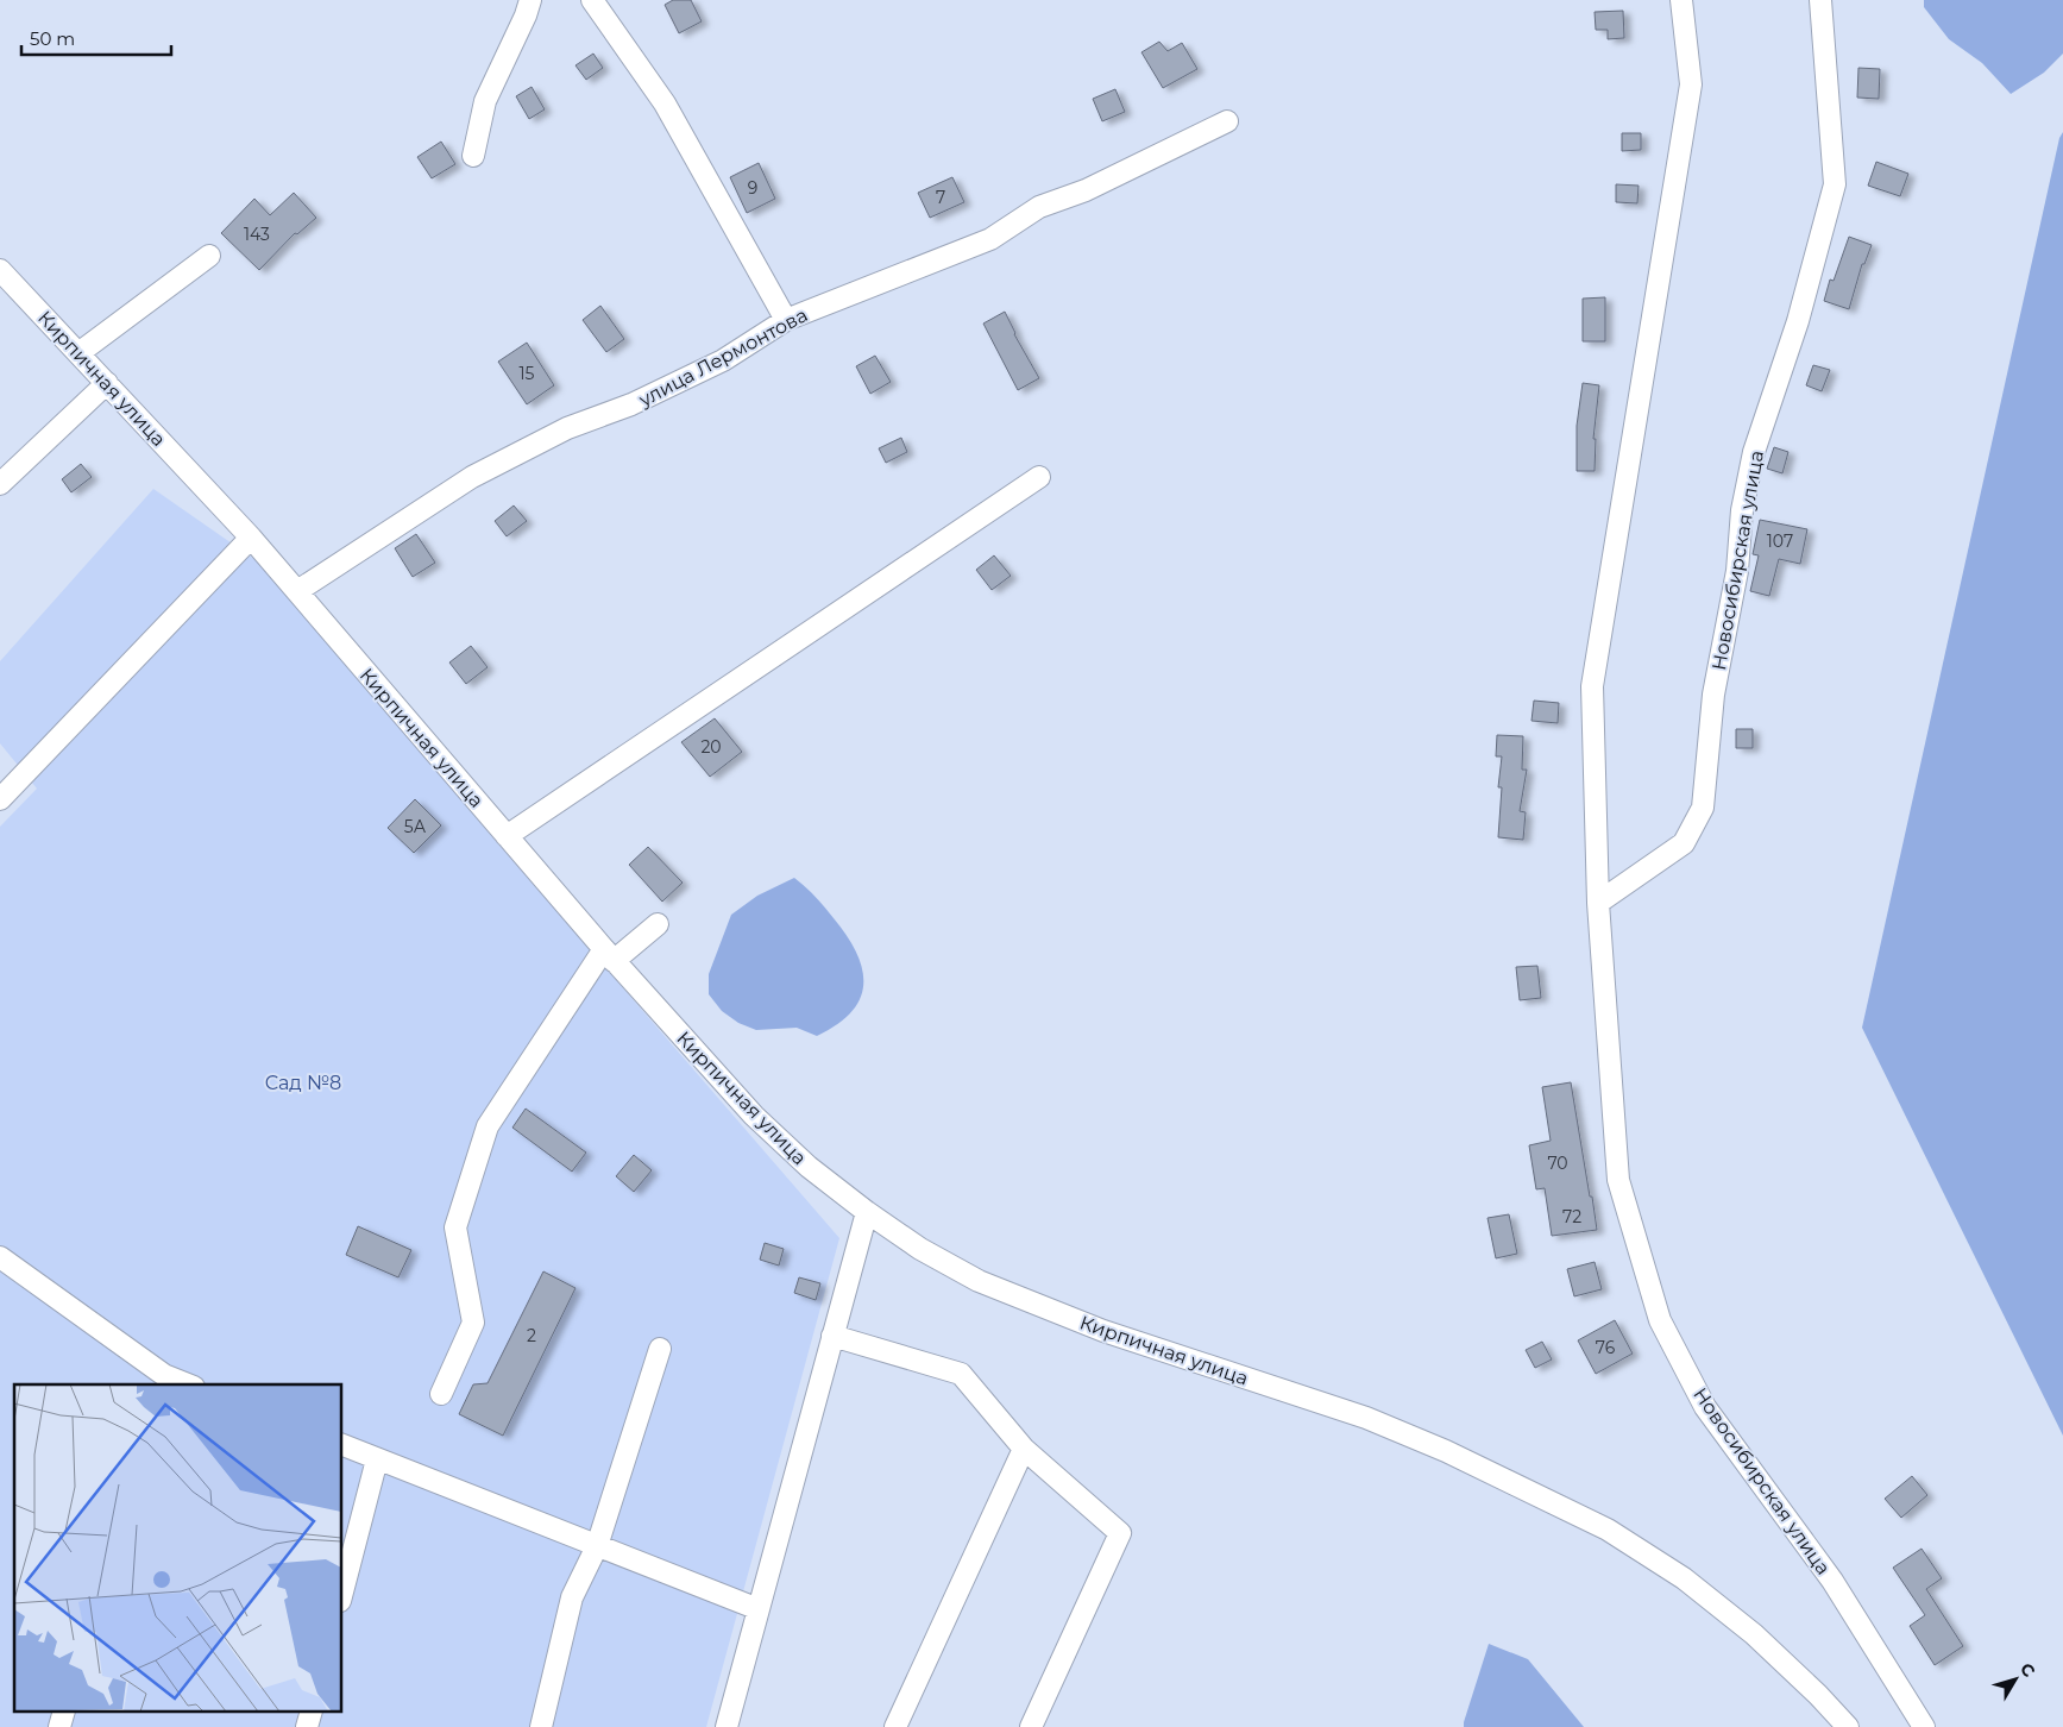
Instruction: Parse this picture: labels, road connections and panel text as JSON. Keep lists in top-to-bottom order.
{
  "streets": {
    "street": ["улица Лермонтова", "Кирпичная улица", "Новосибирская улица"]
  },
  "crossings": [
    ["улица Лермонтова", "Кирпичная улица"]
  ],
  "parks": ["Сад №8"],
  "house_numbers": [
    "9",
    "7",
    "143",
    "15",
    "107",
    "20",
    "5А",
    "70",
    "72",
    "2",
    "76"
  ],
  "scale_bar": "50 m",
  "north": "top right"
}
